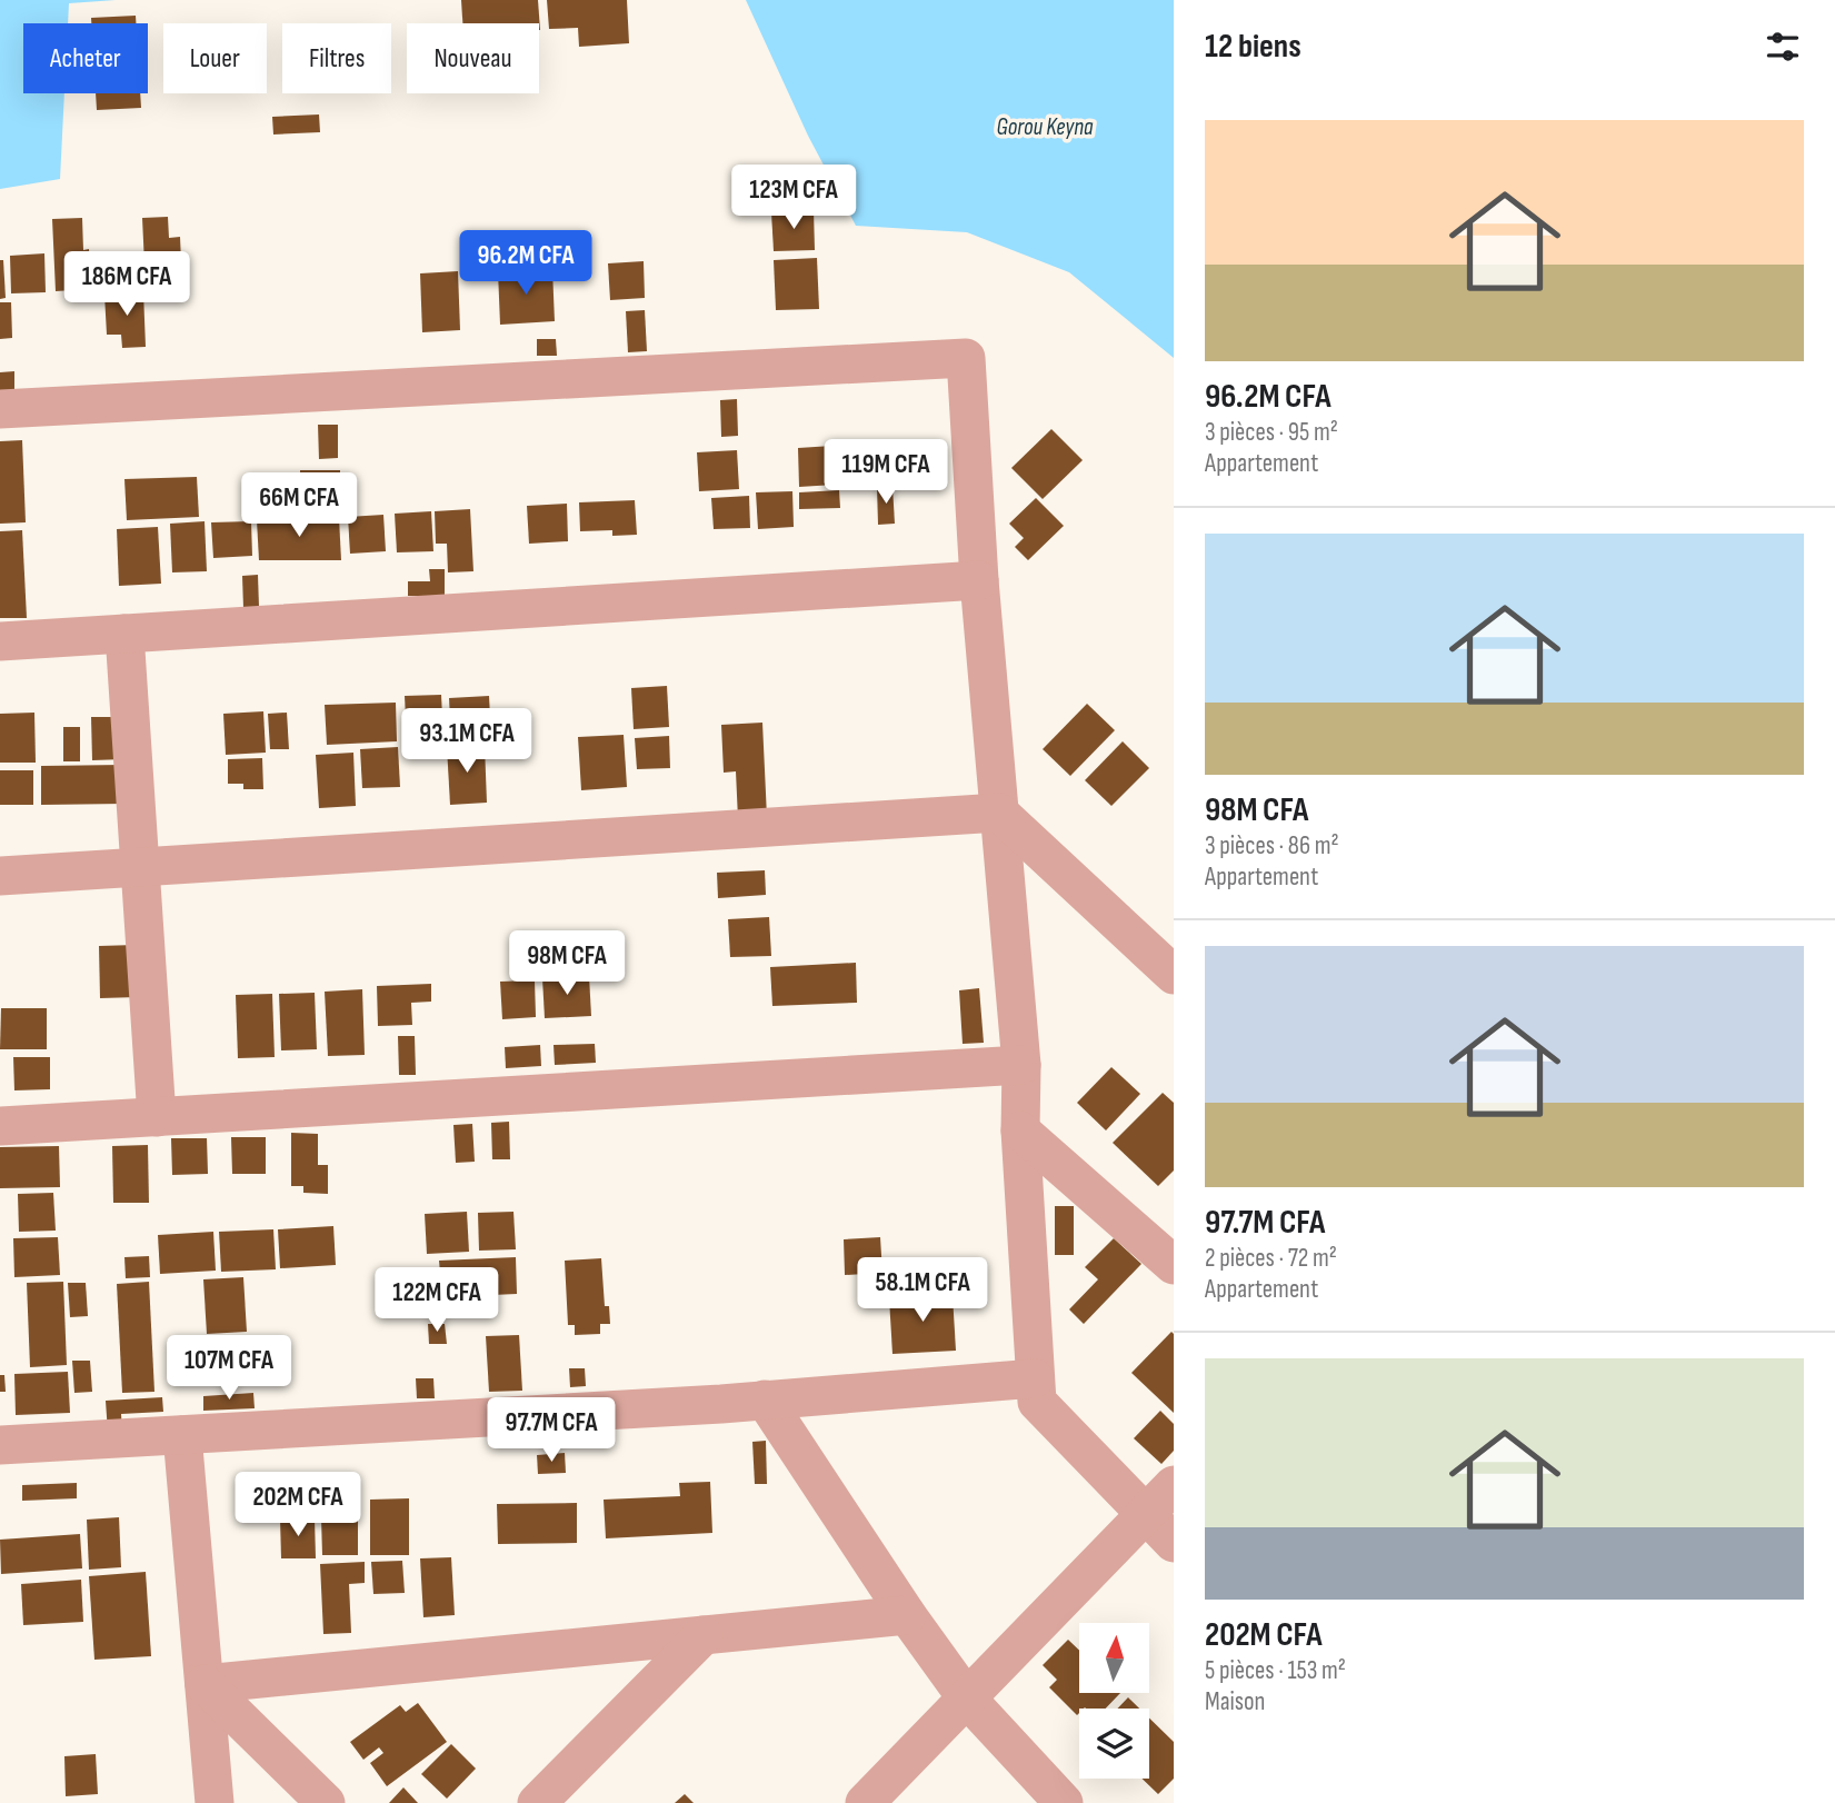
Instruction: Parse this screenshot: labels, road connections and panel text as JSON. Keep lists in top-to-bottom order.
{
  "water": ["Gorou Keyna"],
  "north": "top",
  "page": {
    "heading": "12 biens",
    "chip": [
      "Acheter",
      "Louer",
      "Filtres",
      "Nouveau"
    ],
    "list": [
      {
        "name": "96.2M CFA",
        "note": "3 pièces · 95 m² · Appartement"
      },
      {
        "name": "98M CFA",
        "note": "3 pièces · 86 m² · Appartement"
      },
      {
        "name": "97.7M CFA",
        "note": "2 pièces · 72 m² · Appartement"
      },
      {
        "name": "202M CFA",
        "note": "5 pièces · 153 m² · Maison"
      }
    ],
    "price": [
      "123M CFA",
      "96.2M CFA",
      "186M CFA",
      "119M CFA",
      "66M CFA",
      "93.1M CFA",
      "98M CFA",
      "58.1M CFA",
      "122M CFA",
      "107M CFA",
      "97.7M CFA",
      "202M CFA"
    ]
  }
}
